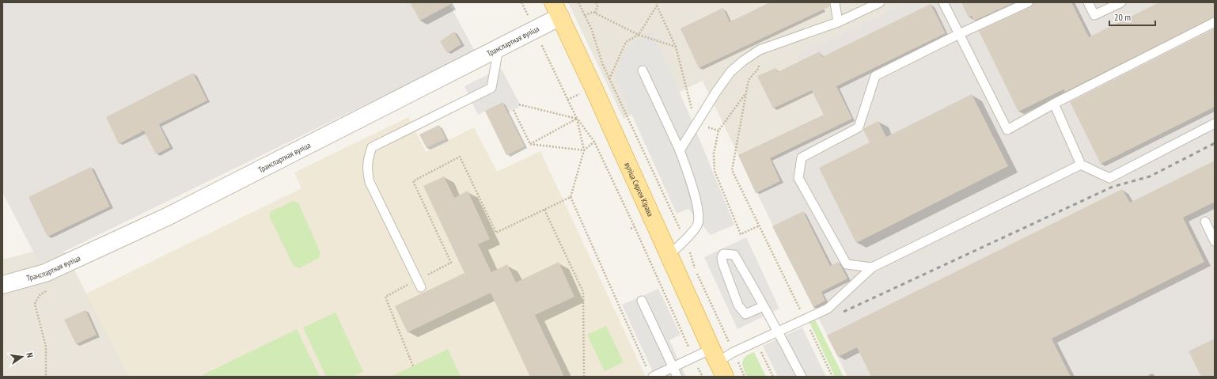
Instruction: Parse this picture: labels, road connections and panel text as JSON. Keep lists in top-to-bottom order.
{
  "streets": {
    "main road": ["вуліца Сяргея Кірава"],
    "street": ["Транспартная вуліца"]
  },
  "crossings": [
    ["Транспартная вуліца", "вуліца Сяргея Кірава"]
  ],
  "scale_bar": "20 m",
  "north": "right"
}
